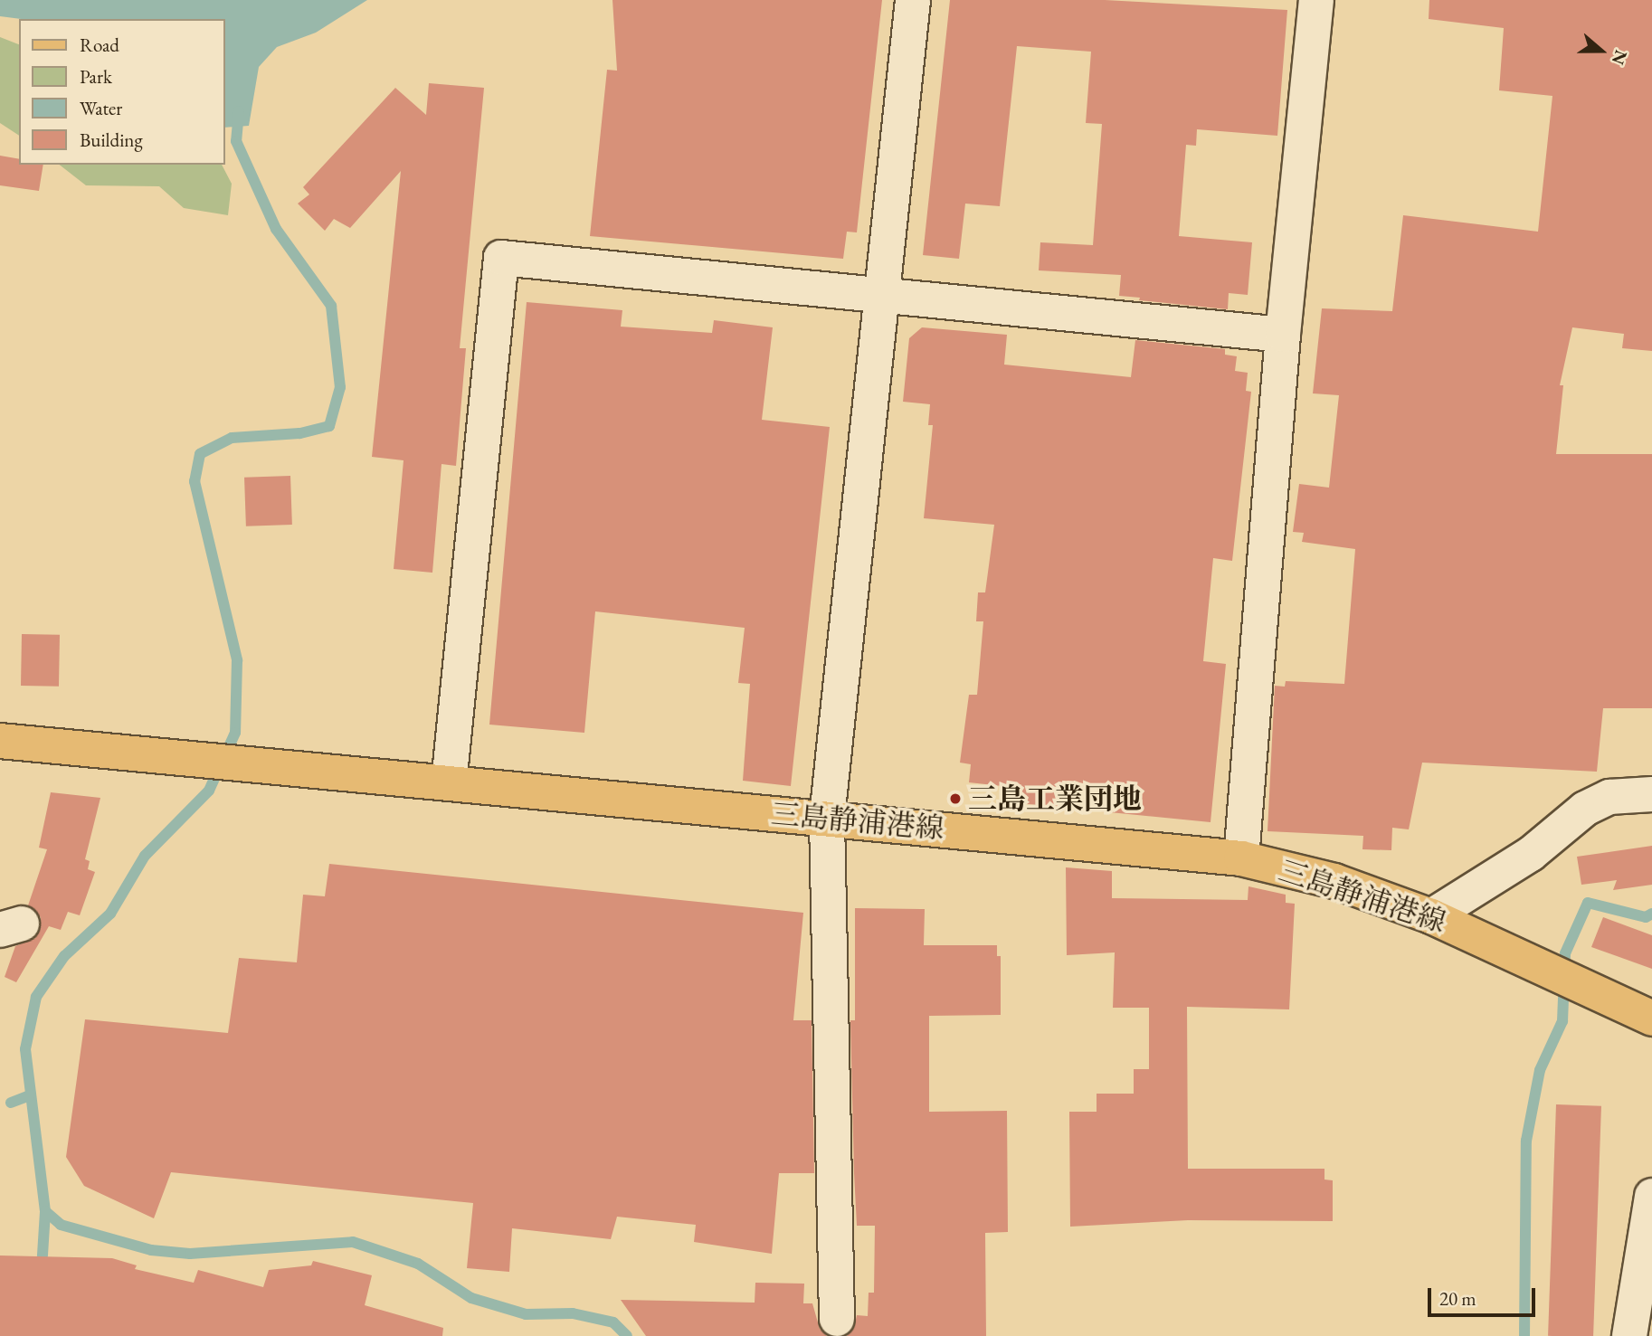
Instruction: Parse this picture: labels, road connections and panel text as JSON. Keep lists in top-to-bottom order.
{
  "streets": {
    "main road": ["三島静浦港線"]
  },
  "places": ["三島工業団地"],
  "legend": [
    "Road",
    "Park",
    "Water",
    "Building"
  ],
  "scale_bar": "20 m",
  "north": "right"
}
